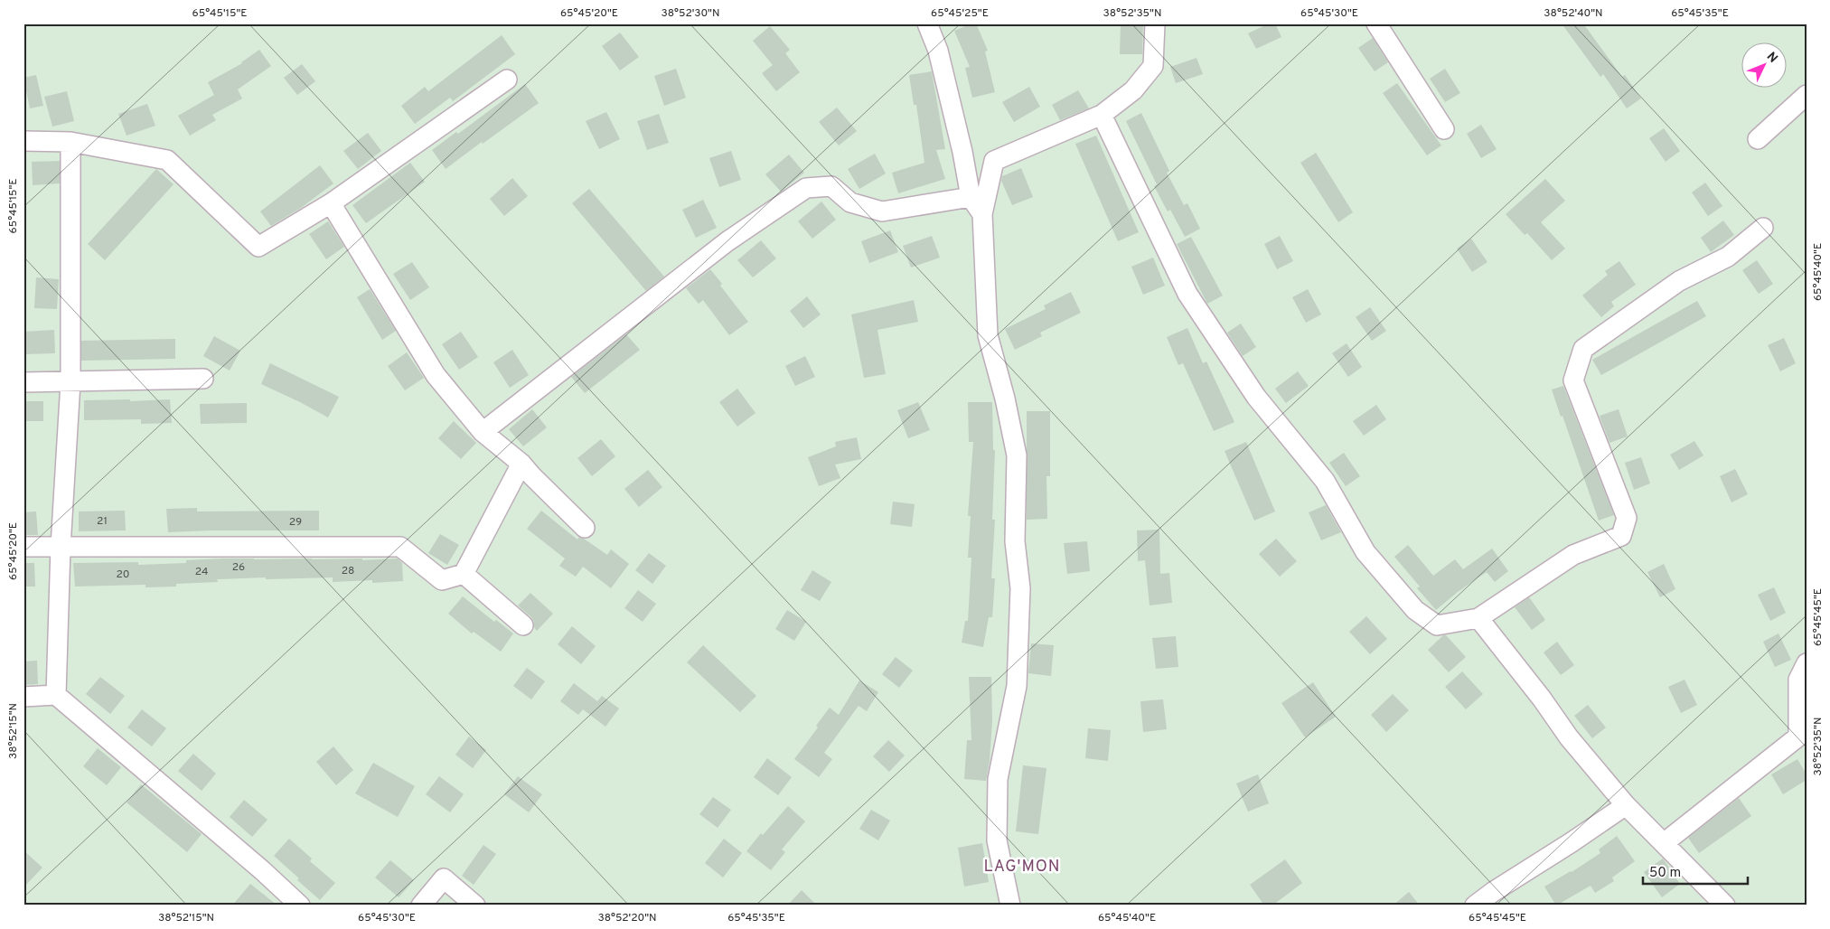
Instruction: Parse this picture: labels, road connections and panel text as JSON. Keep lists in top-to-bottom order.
{
  "districts": ["LAG'MON"],
  "house_numbers": [
    "21",
    "29",
    "26",
    "28",
    "24",
    "20"
  ],
  "scale_bar": "50 m",
  "north": "top right",
  "coordinates": [
    "65°45'15\"E",
    "65°45'20\"E",
    "38°52'30\"N",
    "65°45'25\"E",
    "38°52'35\"N",
    "65°45'30\"E",
    "38°52'40\"N",
    "65°45'35\"E",
    "65°45'40\"E",
    "65°45'45\"E",
    "38°52'15\"N",
    "38°52'20\"N"
  ]
}
